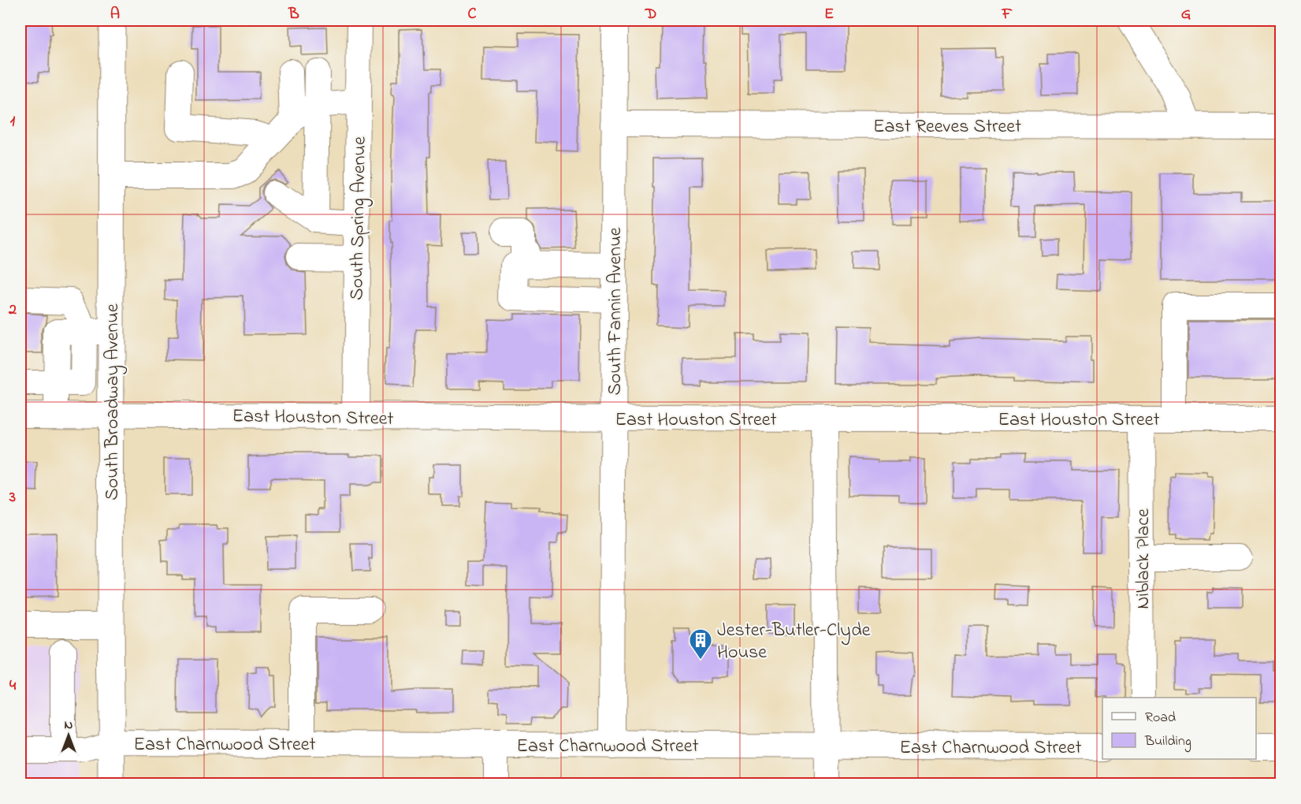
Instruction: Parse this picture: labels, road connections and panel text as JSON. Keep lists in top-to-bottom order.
{
  "streets": {
    "main road": ["South Broadway Avenue"],
    "street": [
      "East Reeves Street",
      "South Spring Avenue",
      "South Fannin Avenue",
      "East Houston Street",
      "Niblack Place",
      "East Charnwood Street"
    ]
  },
  "crossings": [
    ["East Reeves Street", "South Fannin Avenue"],
    ["South Spring Avenue", "East Houston Street"],
    ["South Fannin Avenue", "East Houston Street"],
    ["South Fannin Avenue", "East Charnwood Street"],
    ["South Broadway Avenue", "East Houston Street"],
    ["South Broadway Avenue", "East Charnwood Street"],
    ["East Houston Street", "Niblack Place"]
  ],
  "places": {
    "building": ["Jester-Butler-Clyde House"]
  },
  "legend": ["Road", "Building"],
  "north": "top",
  "grid": {
    "columns": [
      "A",
      "B",
      "C",
      "D",
      "E",
      "F",
      "G"
    ],
    "rows": [
      "1",
      "2",
      "3",
      "4"
    ]
  }
}
